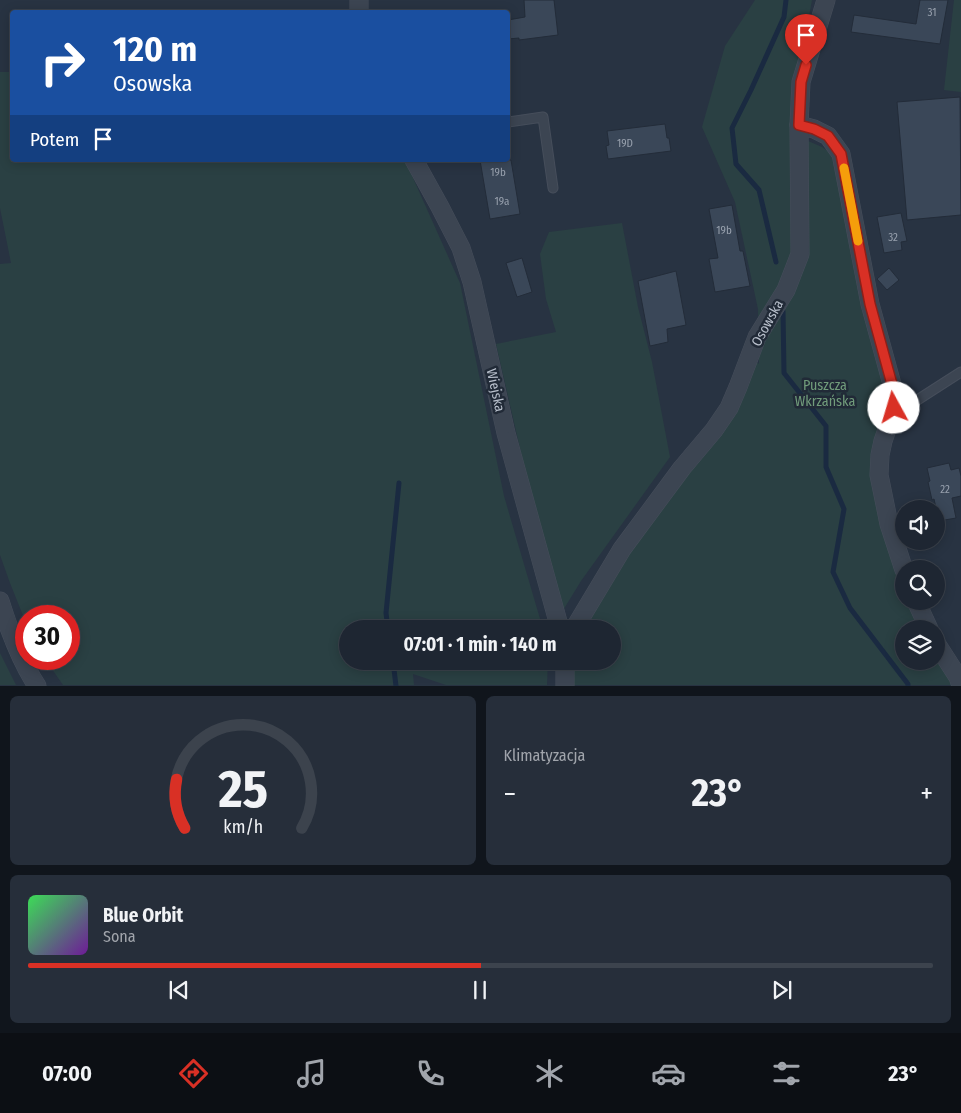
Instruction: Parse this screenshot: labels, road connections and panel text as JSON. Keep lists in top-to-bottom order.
{
  "streets": {
    "street": ["Osowska", "Wiejska"]
  },
  "parks": ["Puszcza Wkrzańska"],
  "house_numbers": [
    "31",
    "19D",
    "19b",
    "19a",
    "19b",
    "32",
    "22"
  ],
  "page": {
    "turn": ["120 m", "Osowska"],
    "then": "Potem",
    "limit": "30",
    "trip": "07:01 · 1 min · 140 m",
    "tile": "Klimatyzacja",
    "heat": ["−", "23°", "+"],
    "song": ["Blue Orbit", "Sona"],
    "tabs": ["07:00", "23°"],
    "gauge": ["25", "km/h"]
  }
}
